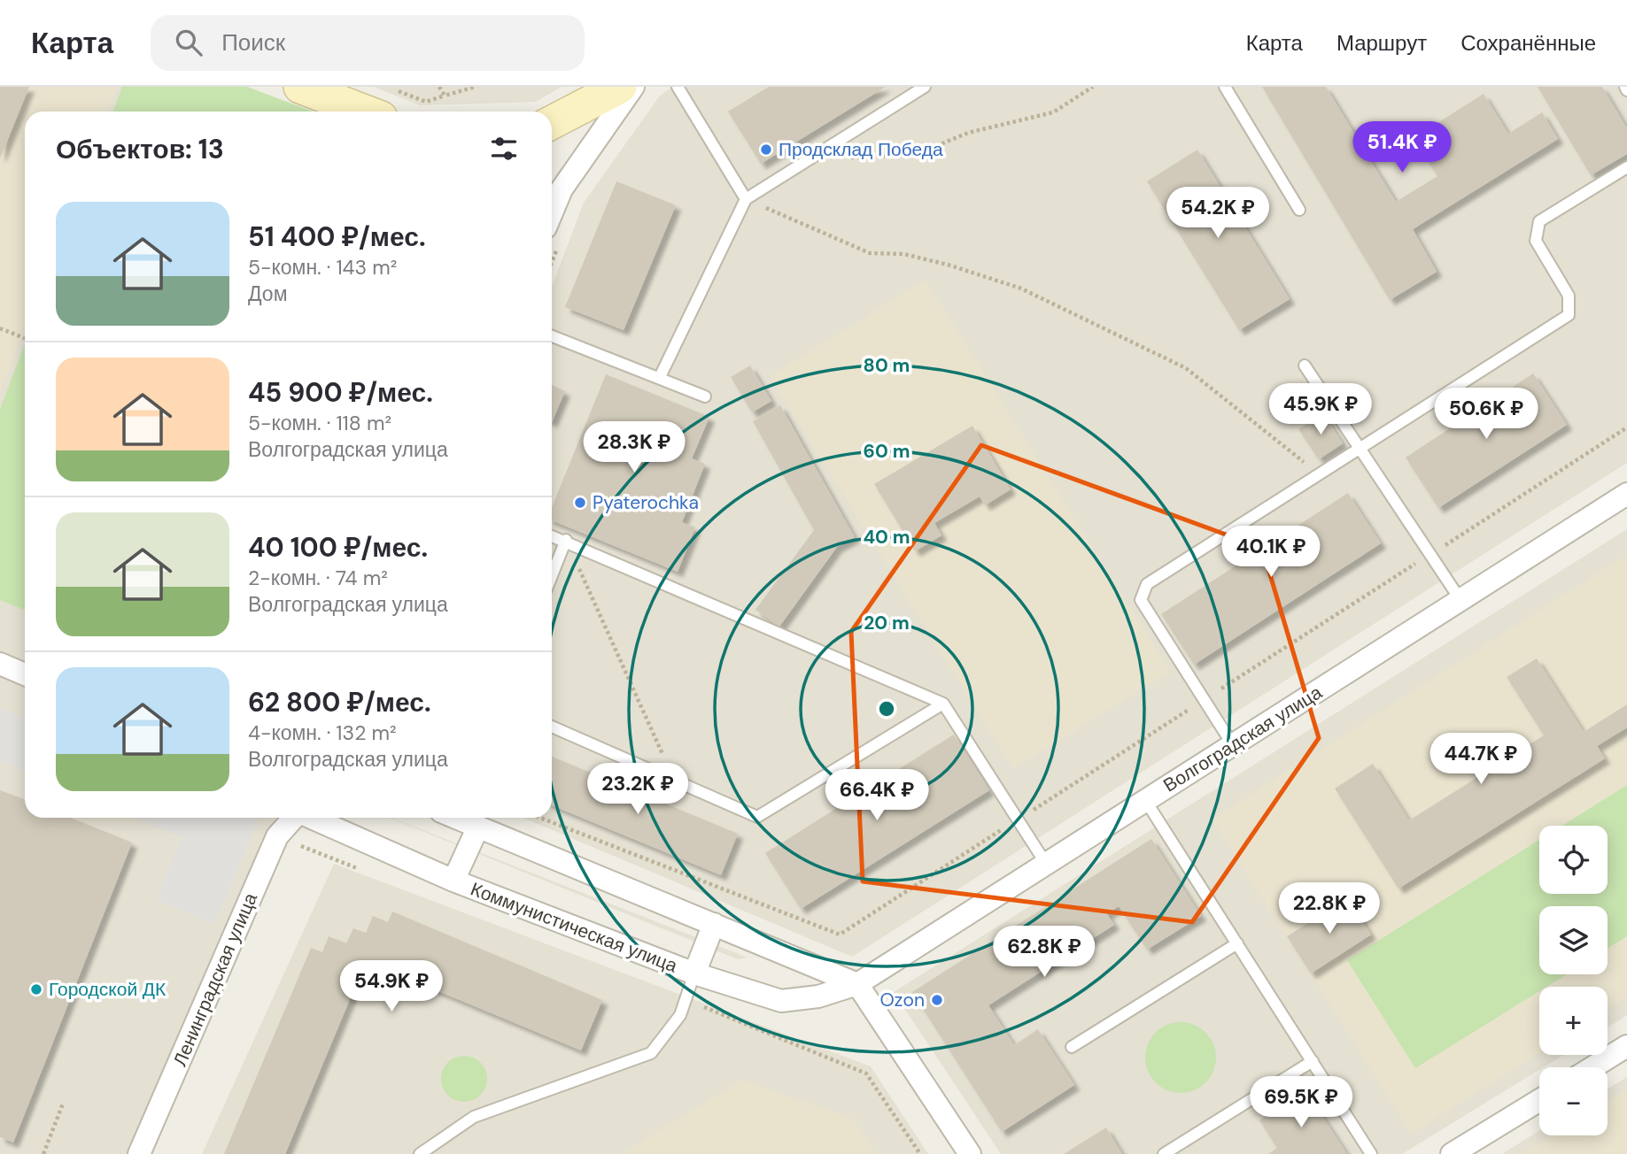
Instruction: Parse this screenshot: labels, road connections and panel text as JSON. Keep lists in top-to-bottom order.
{
  "streets": {
    "street": ["Волгоградская улица", "Коммунистическая улица", "Ленинградская улица"]
  },
  "crossings": [
    ["Волгоградская улица", "Коммунистическая улица"]
  ],
  "places": [
    "Продсклад Победа",
    "Pyaterochka",
    "Городской ДК",
    "Ozon"
  ],
  "page": {
    "header": "Карта",
    "search": "Поиск",
    "nav": ["Карта", "Маршрут", "Сохранённые"],
    "heading": "Объектов: 13",
    "price": [
      "51.4K ₽",
      "54.2K ₽",
      "45.9K ₽",
      "50.6K ₽",
      "28.3K ₽",
      "40.1K ₽",
      "44.7K ₽",
      "23.2K ₽",
      "66.4K ₽",
      "22.8K ₽",
      "62.8K ₽",
      "54.9K ₽",
      "69.5K ₽"
    ],
    "list": [
      {
        "name": "51 400 ₽/мес.",
        "note": "5-комн. · 143 m² · Дом"
      },
      {
        "name": "45 900 ₽/мес.",
        "note": "5-комн. · 118 m² · Волгоградская улица"
      },
      {
        "name": "40 100 ₽/мес.",
        "note": "2-комн. · 74 m² · Волгоградская улица"
      },
      {
        "name": "62 800 ₽/мес.",
        "note": "4-комн. · 132 m² · Волгоградская улица"
      }
    ],
    "map_buttons": ["+", "−"]
  },
  "rings": [
    "80 m",
    "60 m",
    "40 m",
    "20 m"
  ]
}
